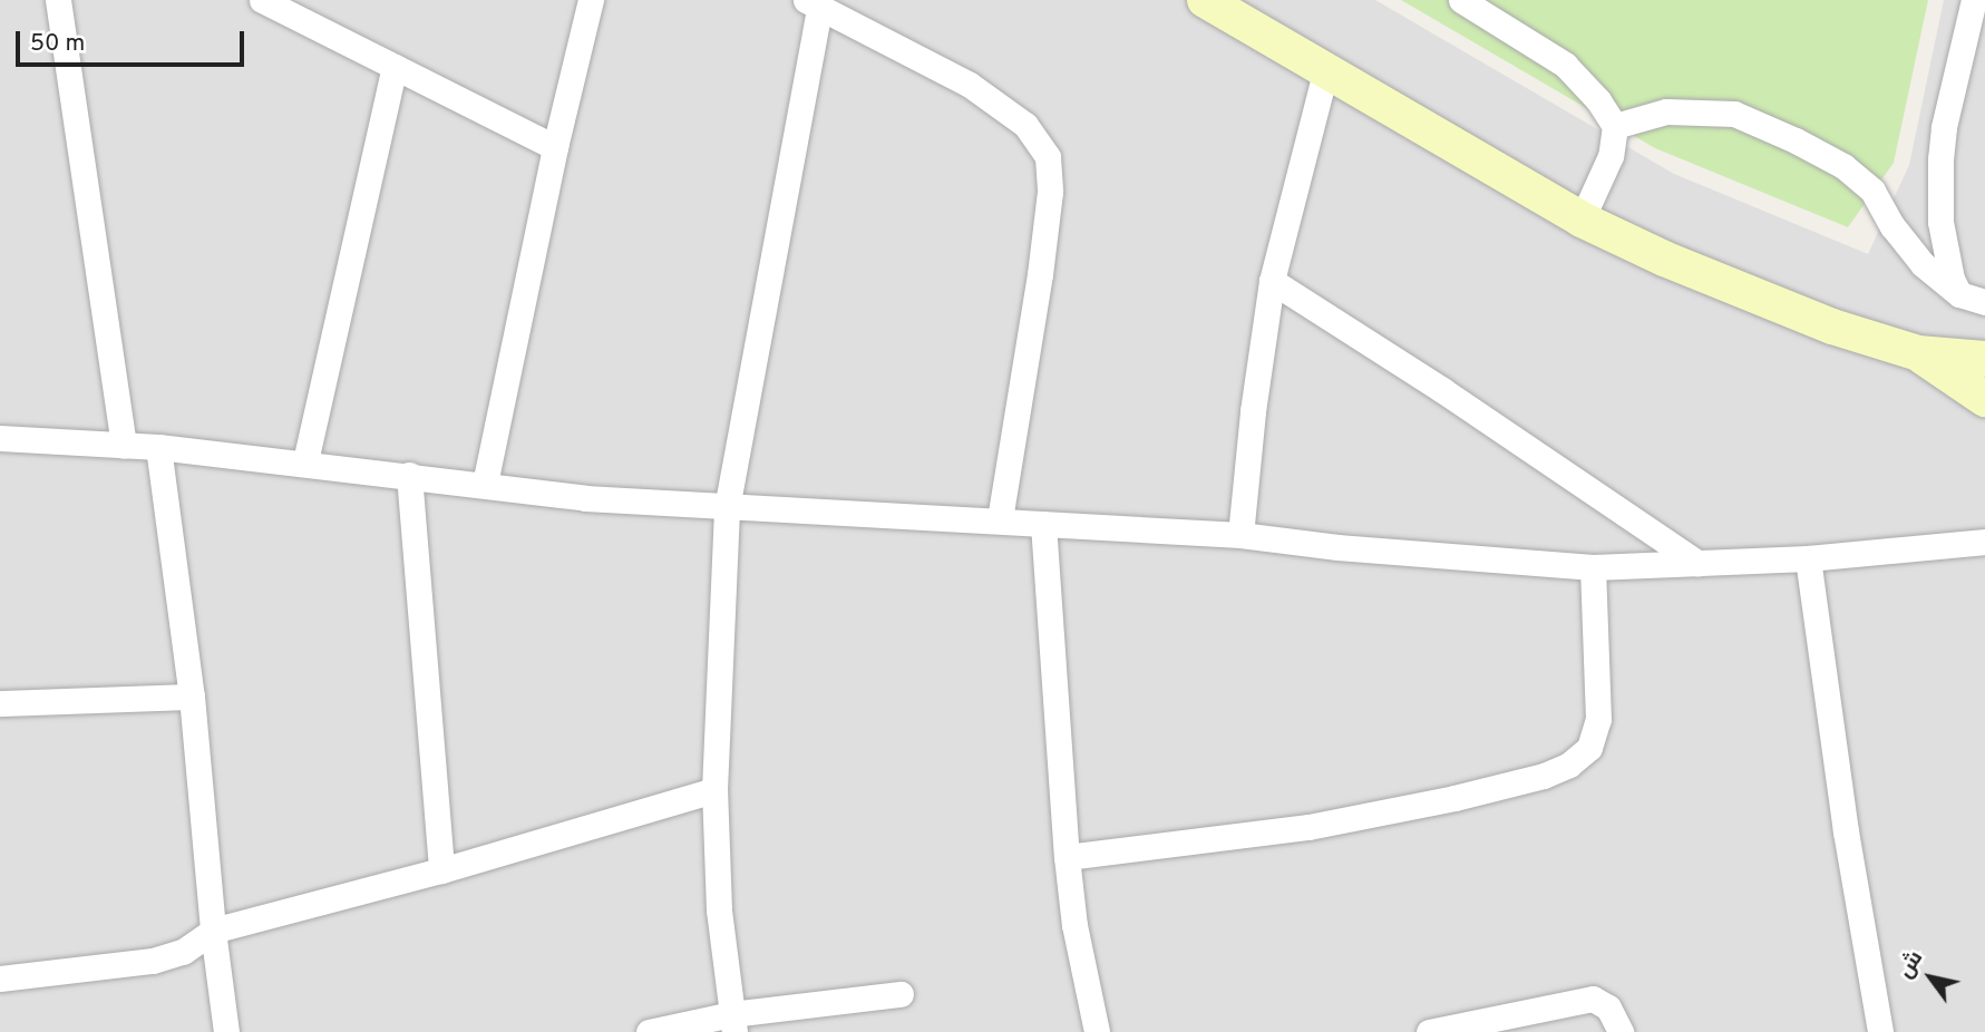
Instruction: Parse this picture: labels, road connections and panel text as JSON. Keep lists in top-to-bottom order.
{
  "scale_bar": "50 m",
  "north": "top left"
}
